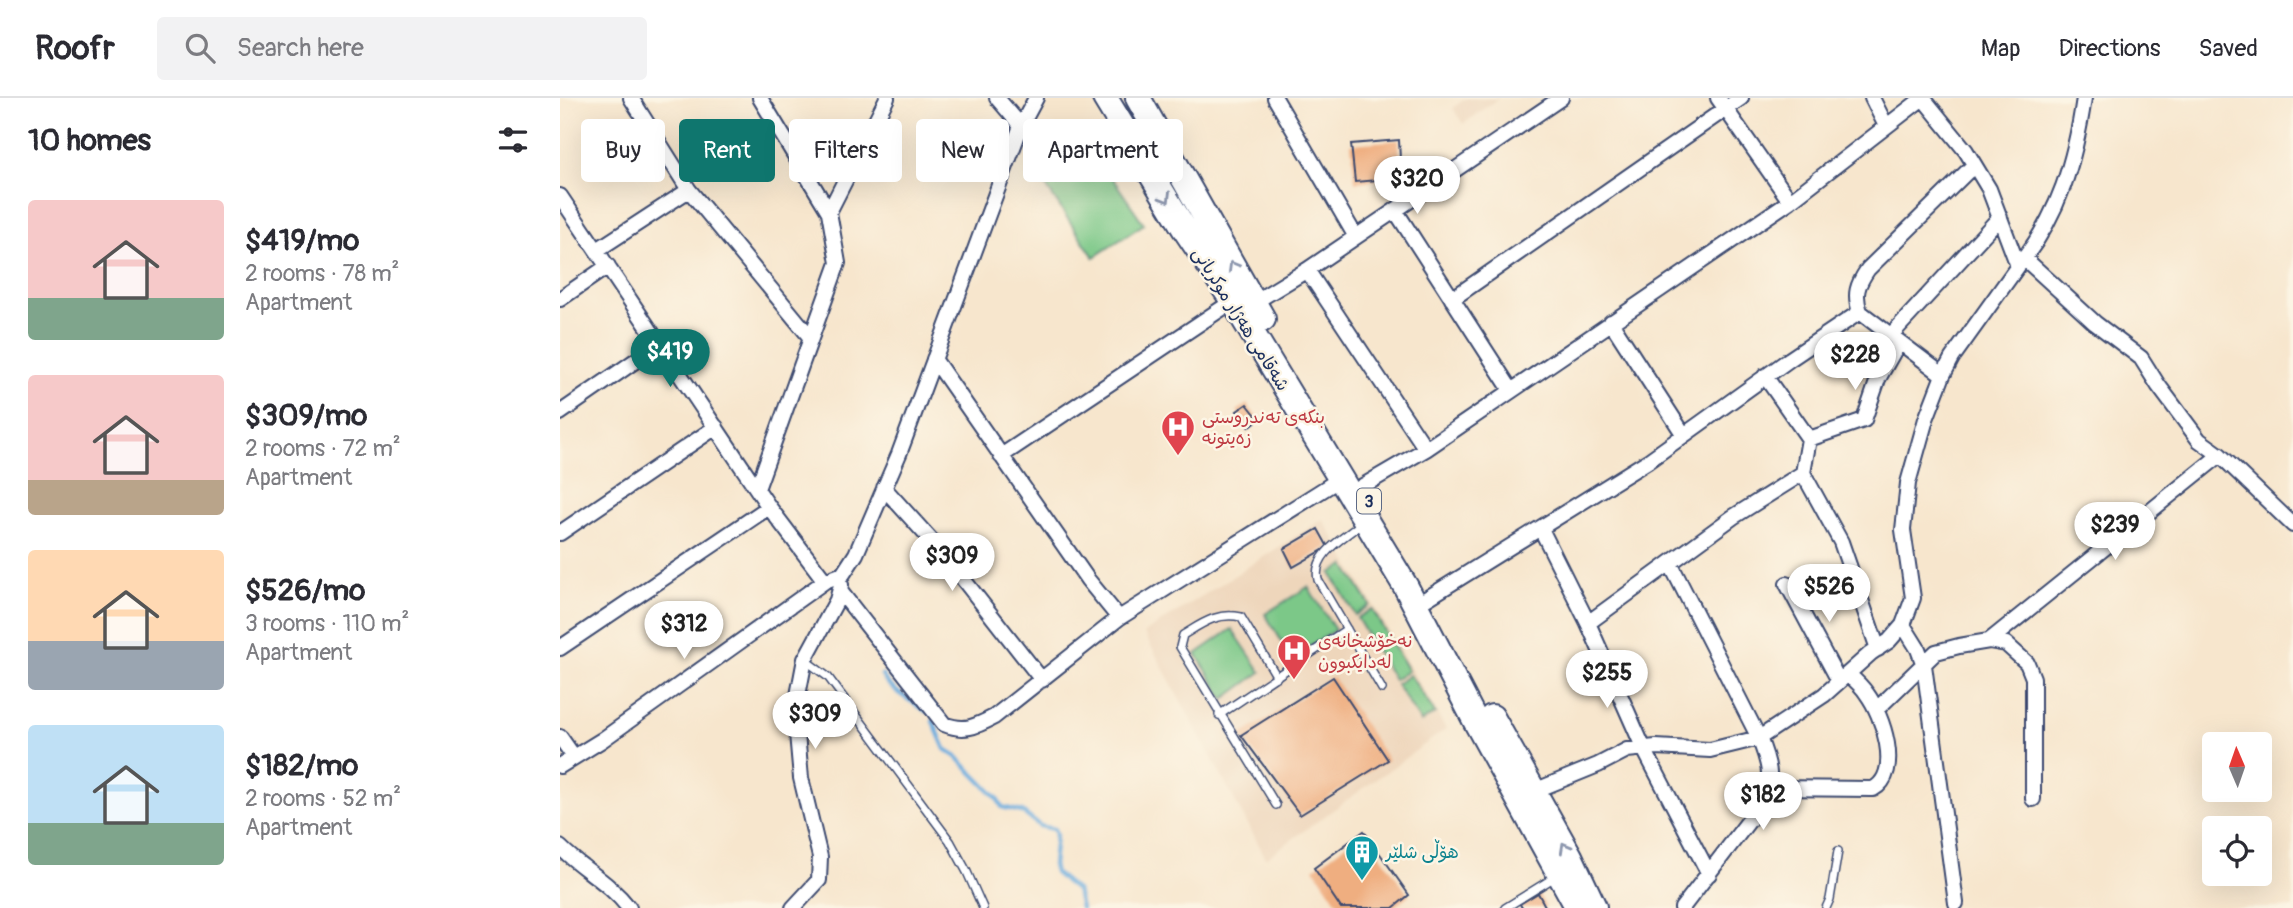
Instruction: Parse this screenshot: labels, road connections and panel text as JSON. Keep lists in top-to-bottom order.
{
  "streets": {
    "highway": ["شەقامی ھەژار موکریانی", "3"]
  },
  "places": {
    "hospital": ["بنکەی تەندروستی زەیتونە", "نەخۆشخانەی لەدایکبوون"],
    "building": ["هۆڵی شلێر"]
  },
  "north": "top",
  "page": {
    "header": "Roofr",
    "search": "Search here",
    "nav": ["Map", "Directions", "Saved"],
    "heading": "10 homes",
    "chip": [
      "Buy",
      "Rent",
      "Filters",
      "New",
      "Apartment"
    ],
    "price": [
      "$320",
      "$419",
      "$228",
      "$239",
      "$309",
      "$526",
      "$312",
      "$255",
      "$309",
      "$182"
    ],
    "list": [
      {
        "name": "$419/mo",
        "note": "2 rooms · 78 m² · Apartment"
      },
      {
        "name": "$309/mo",
        "note": "2 rooms · 72 m² · Apartment"
      },
      {
        "name": "$526/mo",
        "note": "3 rooms · 110 m² · Apartment"
      },
      {
        "name": "$182/mo",
        "note": "2 rooms · 52 m² · Apartment"
      }
    ]
  }
}
